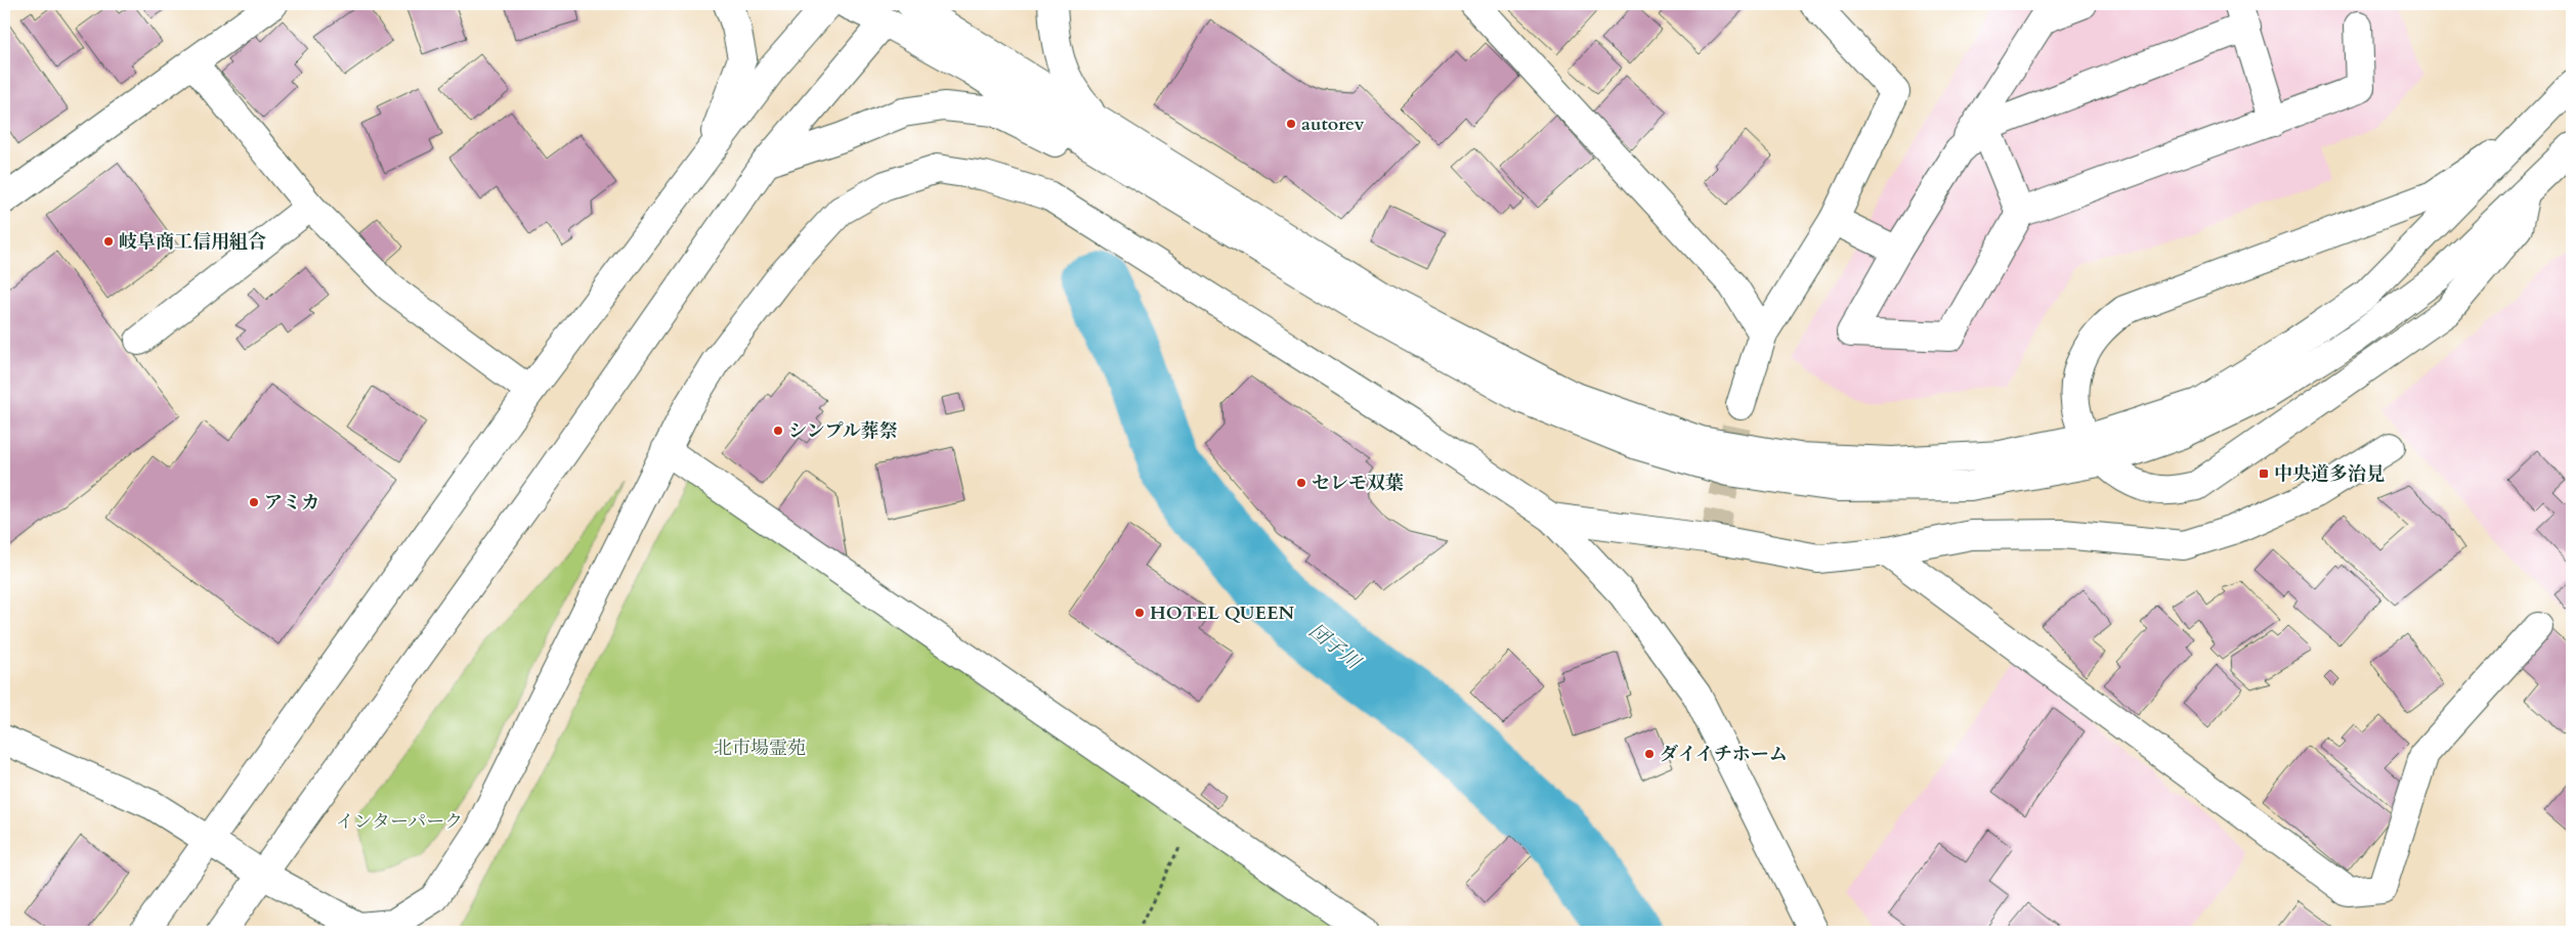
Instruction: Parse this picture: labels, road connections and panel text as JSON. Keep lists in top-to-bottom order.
{
  "water": ["団子川"],
  "parks": ["北市場霊苑", "インターパーク"],
  "places": {
    "other": [
      "autorev",
      "岐阜商工信用組合",
      "シンプル葬祭",
      "セレモ双葉",
      "アミカ",
      "HOTEL QUEEN",
      "ダイイチホーム"
    ],
    "transit": ["中央道多治見"]
  }
}
